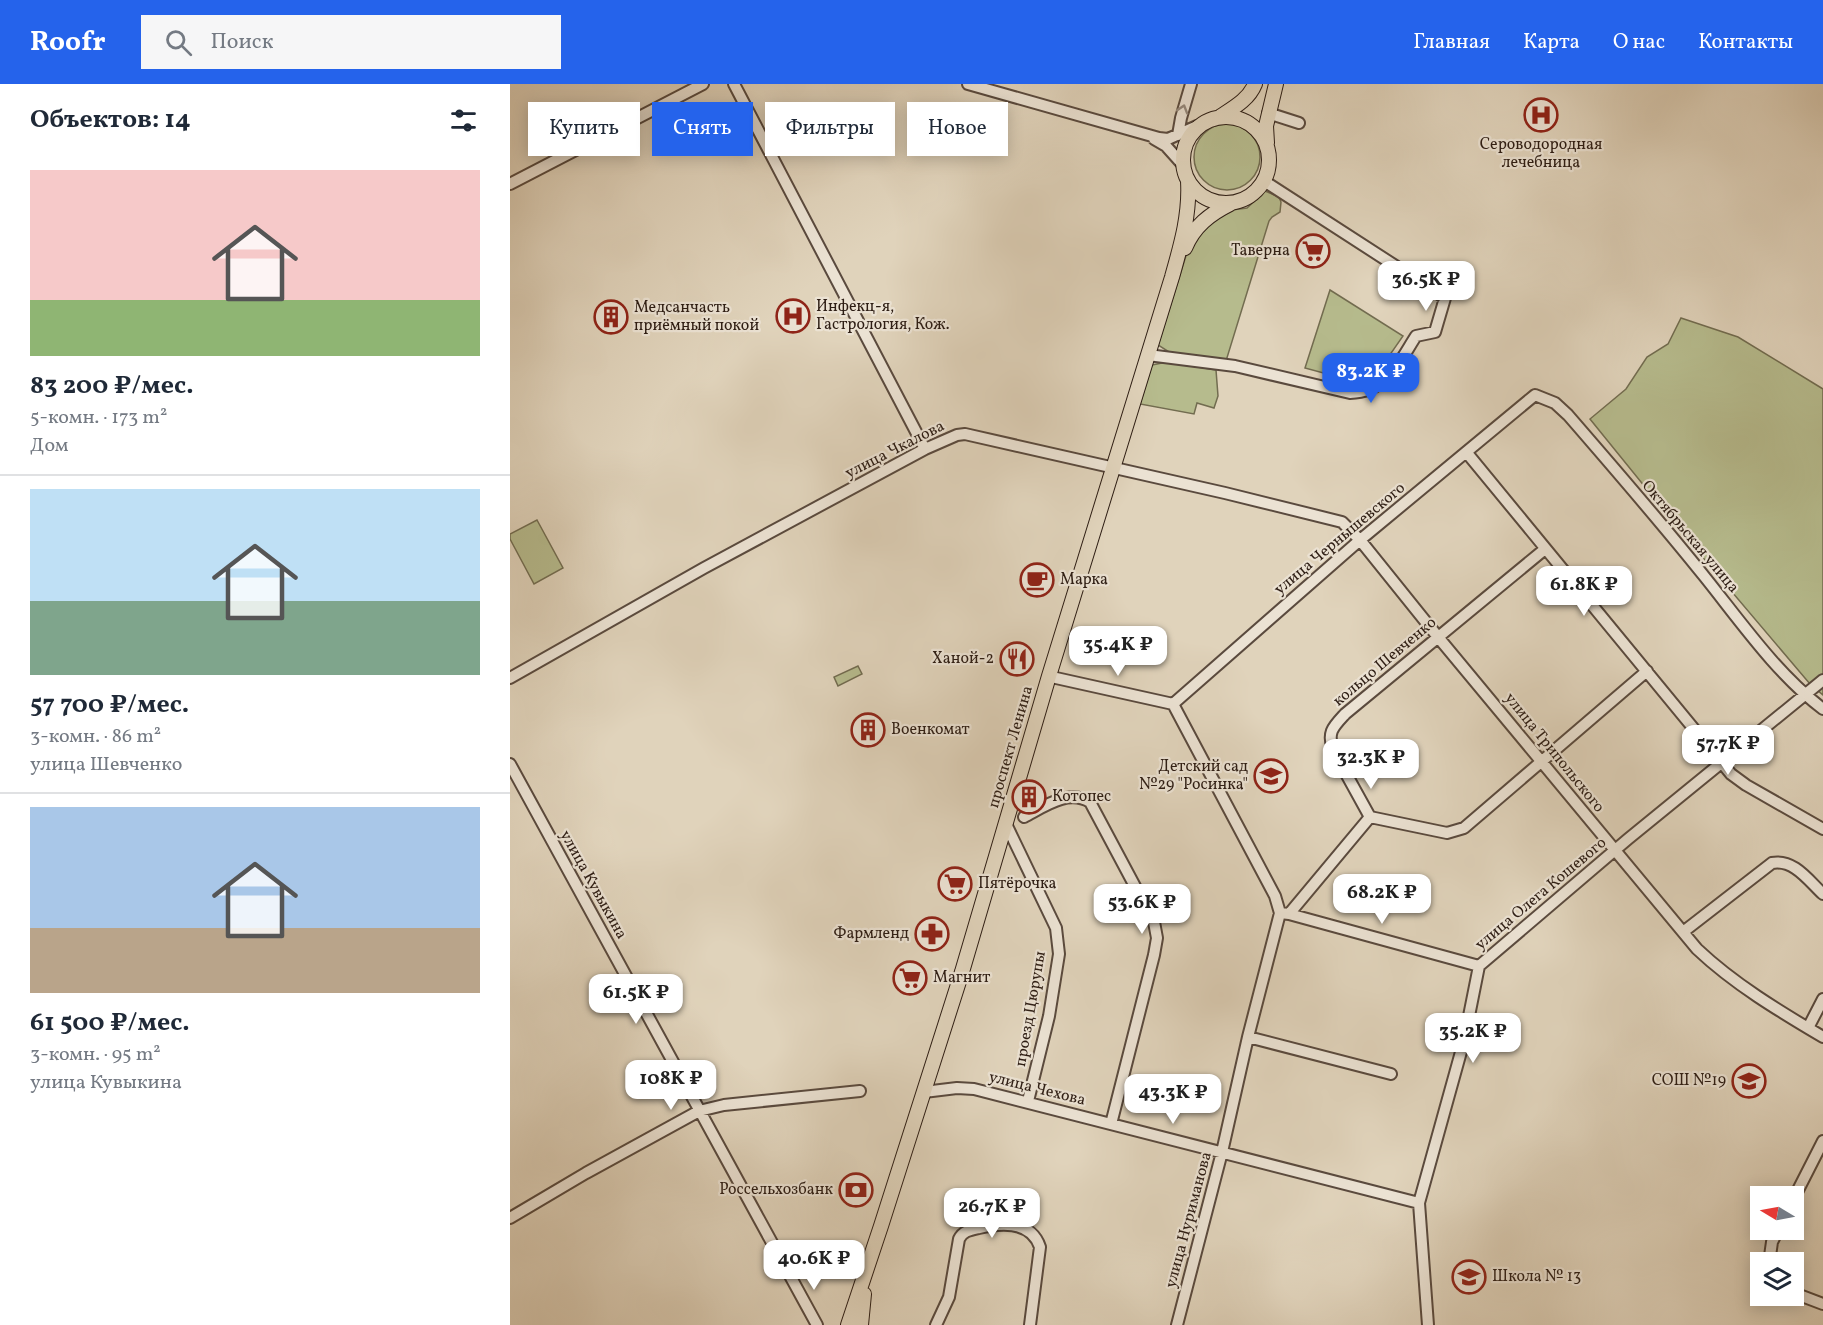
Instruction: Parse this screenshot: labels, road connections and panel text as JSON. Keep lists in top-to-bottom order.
{
  "streets": {
    "main road": ["проспект Ленина"],
    "street": [
      "улица Чкалова",
      "Октябрьская улица",
      "улица Чернышевского",
      "кольцо Шевченко",
      "улица Трипольского",
      "улица Кувыкина",
      "улица Олега Кошевого",
      "проезд Цюрупы",
      "улица Чехова",
      "улица Нуриманова"
    ]
  },
  "crossings": [
    ["улица Чкалова", "улица Чернышевского"],
    ["улица Чкалова", "проспект Ленина"],
    ["улица Чкалова", "улица Трипольского"],
    ["Октябрьская улица", "улица Чернышевского"],
    ["Октябрьская улица", "улица Олега Кошевого"],
    ["улица Чернышевского", "улица Трипольского"],
    ["кольцо Шевченко", "улица Трипольского"],
    ["проспект Ленина", "проезд Цюрупы"],
    ["проспект Ленина", "улица Чехова"],
    ["улица Трипольского", "улица Олега Кошевого"],
    ["улица Олега Кошевого", "улица Чехова"],
    ["проезд Цюрупы", "улица Чехова"],
    ["улица Чехова", "улица Нуриманова"]
  ],
  "places": {
    "hospital": ["Сероводородная лечебница", "Инфекц-я, Гастрология, Кож."],
    "supermarket": ["Таверна", "Пятёрочка", "Магнит"],
    "building": ["Медсанчасть приёмный покой", "Военкомат", "Котопес"],
    "cafe": ["Марка"],
    "restaurant": ["Ханой-2"],
    "school or university": ["Детский сад №29 \"Росинка\"", "СОШ №19", "Школа № 13"],
    "pharmacy": ["Фармленд"],
    "bank": ["Россельхозбанк"]
  },
  "north": "left",
  "page": {
    "header": "Roofr",
    "search": "Поиск",
    "nav": [
      "Главная",
      "Карта",
      "О нас",
      "Контакты"
    ],
    "heading": "Объектов: 14",
    "chip": [
      "Купить",
      "Снять",
      "Фильтры",
      "Новое"
    ],
    "list": [
      {
        "name": "83 200 ₽/мес.",
        "note": "5-комн. · 173 m² · Дом"
      },
      {
        "name": "57 700 ₽/мес.",
        "note": "3-комн. · 86 m² · улица Шевченко"
      },
      {
        "name": "61 500 ₽/мес.",
        "note": "3-комн. · 95 m² · улица Кувыкина"
      }
    ],
    "price": [
      "36.5K ₽",
      "83.2K ₽",
      "61.8K ₽",
      "35.4K ₽",
      "57.7K ₽",
      "32.3K ₽",
      "68.2K ₽",
      "53.6K ₽",
      "61.5K ₽",
      "35.2K ₽",
      "108K ₽",
      "43.3K ₽",
      "26.7K ₽",
      "40.6K ₽"
    ]
  }
}
